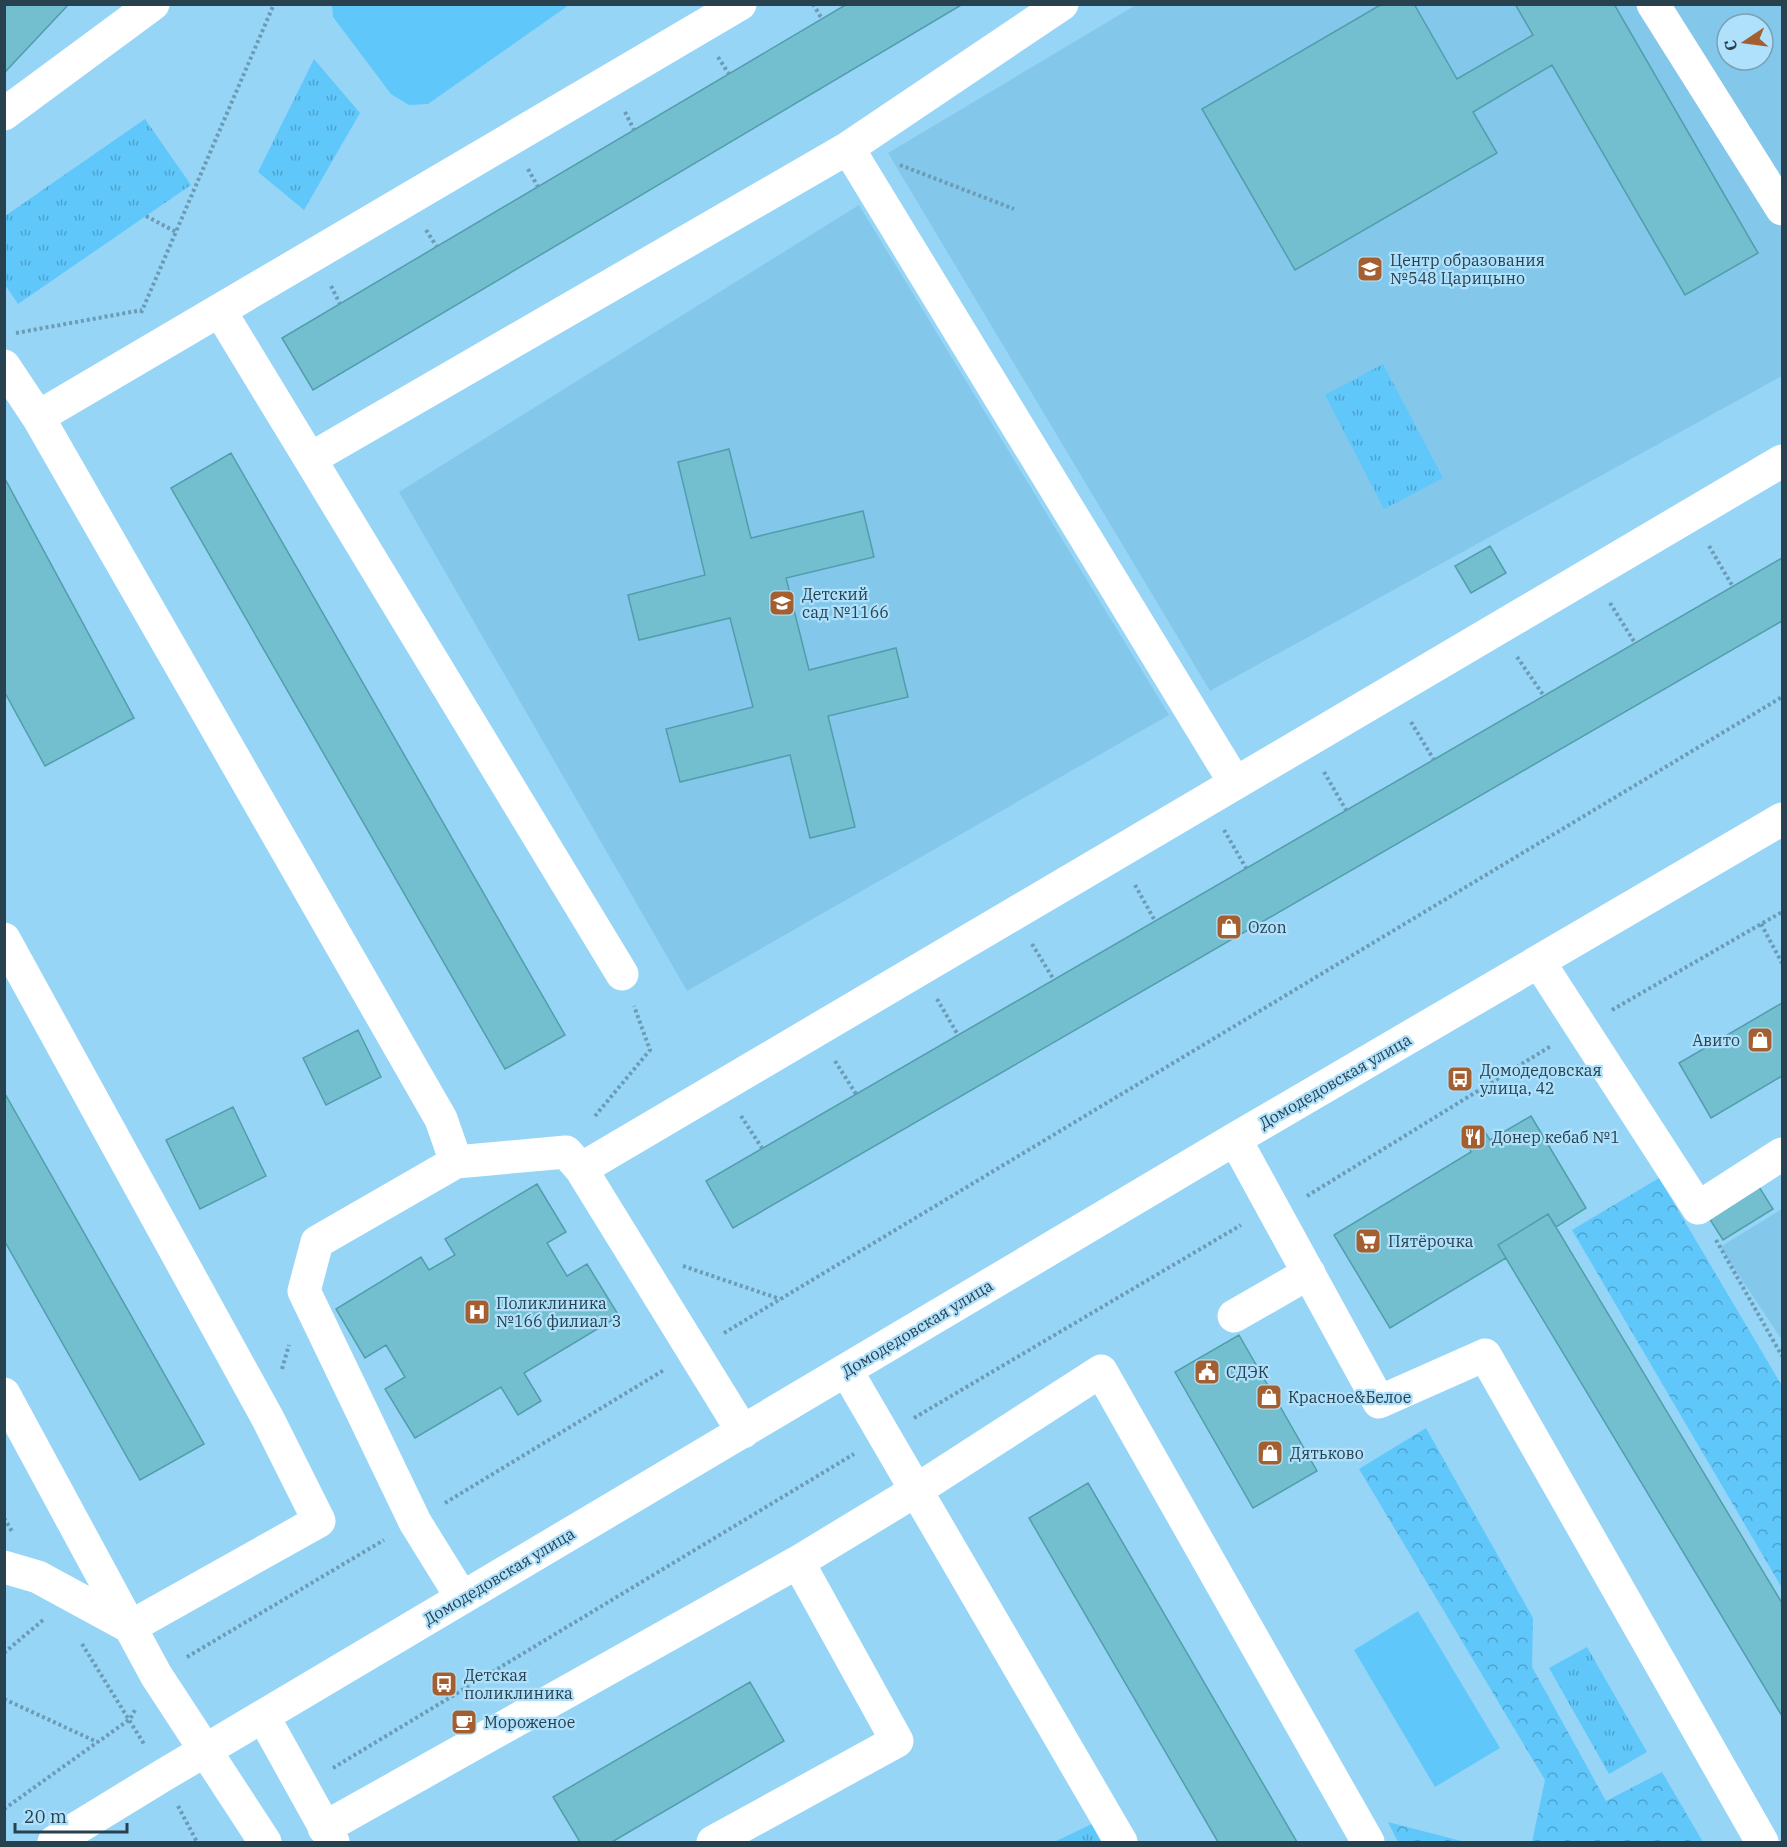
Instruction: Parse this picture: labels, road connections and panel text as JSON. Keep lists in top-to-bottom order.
{
  "streets": {
    "street": ["Домодедовская улица"]
  },
  "places": {
    "school or university": ["Центр образования №548 Царицыно", "Детский сад №1166"],
    "shop": [
      "Ozon",
      "Авито",
      "Красное&Белое",
      "Дятьково"
    ],
    "bus stop": ["Домодедовская улица, 42", "Детская поликлиника"],
    "restaurant": ["Донер кебаб №1"],
    "supermarket": ["Пятёрочка"],
    "hospital": ["Поликлиника №166 филиал 3"],
    "public building": ["СДЭК"],
    "cafe": ["Мороженое"]
  },
  "scale_bar": "20 m",
  "north": "left"
}
